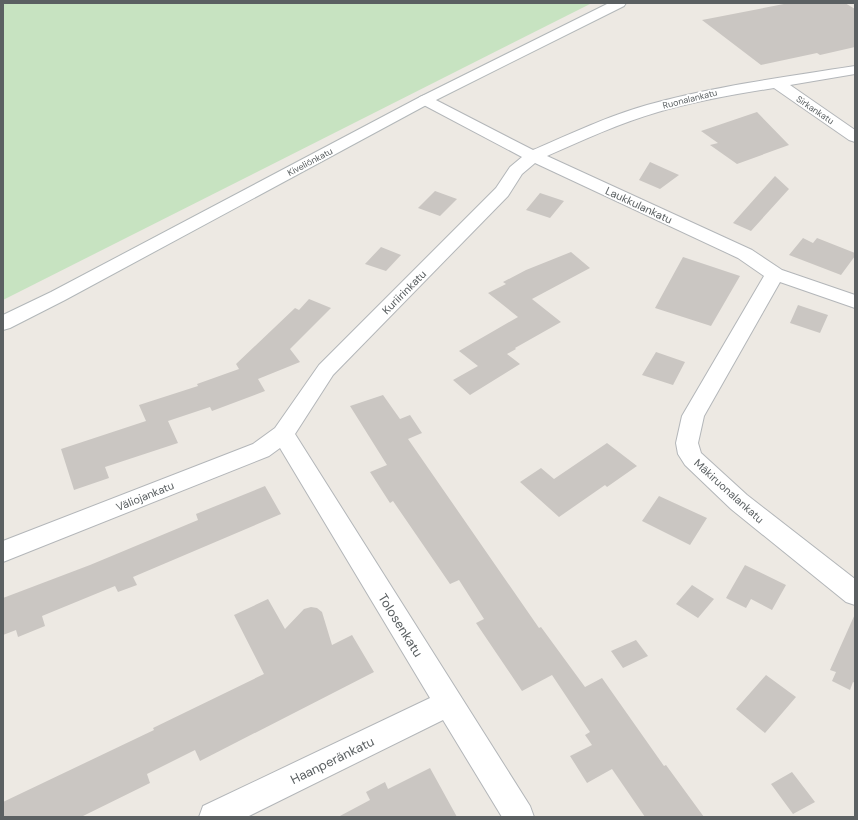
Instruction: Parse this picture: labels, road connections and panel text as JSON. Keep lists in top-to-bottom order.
{
  "streets": {
    "street": [
      "Ruonalankatu",
      "Sirkankatu",
      "Kiveliönkatu",
      "Laukkulankatu",
      "Kuriirinkatu",
      "Mäkiruonalankatu",
      "Väliojankatu",
      "Tolosenkatu",
      "Haanperänkatu"
    ]
  },
  "crossings": [
    ["Ruonalankatu", "Sirkankatu"],
    ["Ruonalankatu", "Laukkulankatu"],
    ["Ruonalankatu", "Kuriirinkatu"],
    ["Kiveliönkatu", "Laukkulankatu"],
    ["Laukkulankatu", "Kuriirinkatu"],
    ["Laukkulankatu", "Mäkiruonalankatu"],
    ["Kuriirinkatu", "Väliojankatu"],
    ["Kuriirinkatu", "Tolosenkatu"],
    ["Väliojankatu", "Tolosenkatu"],
    ["Tolosenkatu", "Haanperänkatu"]
  ]
}
